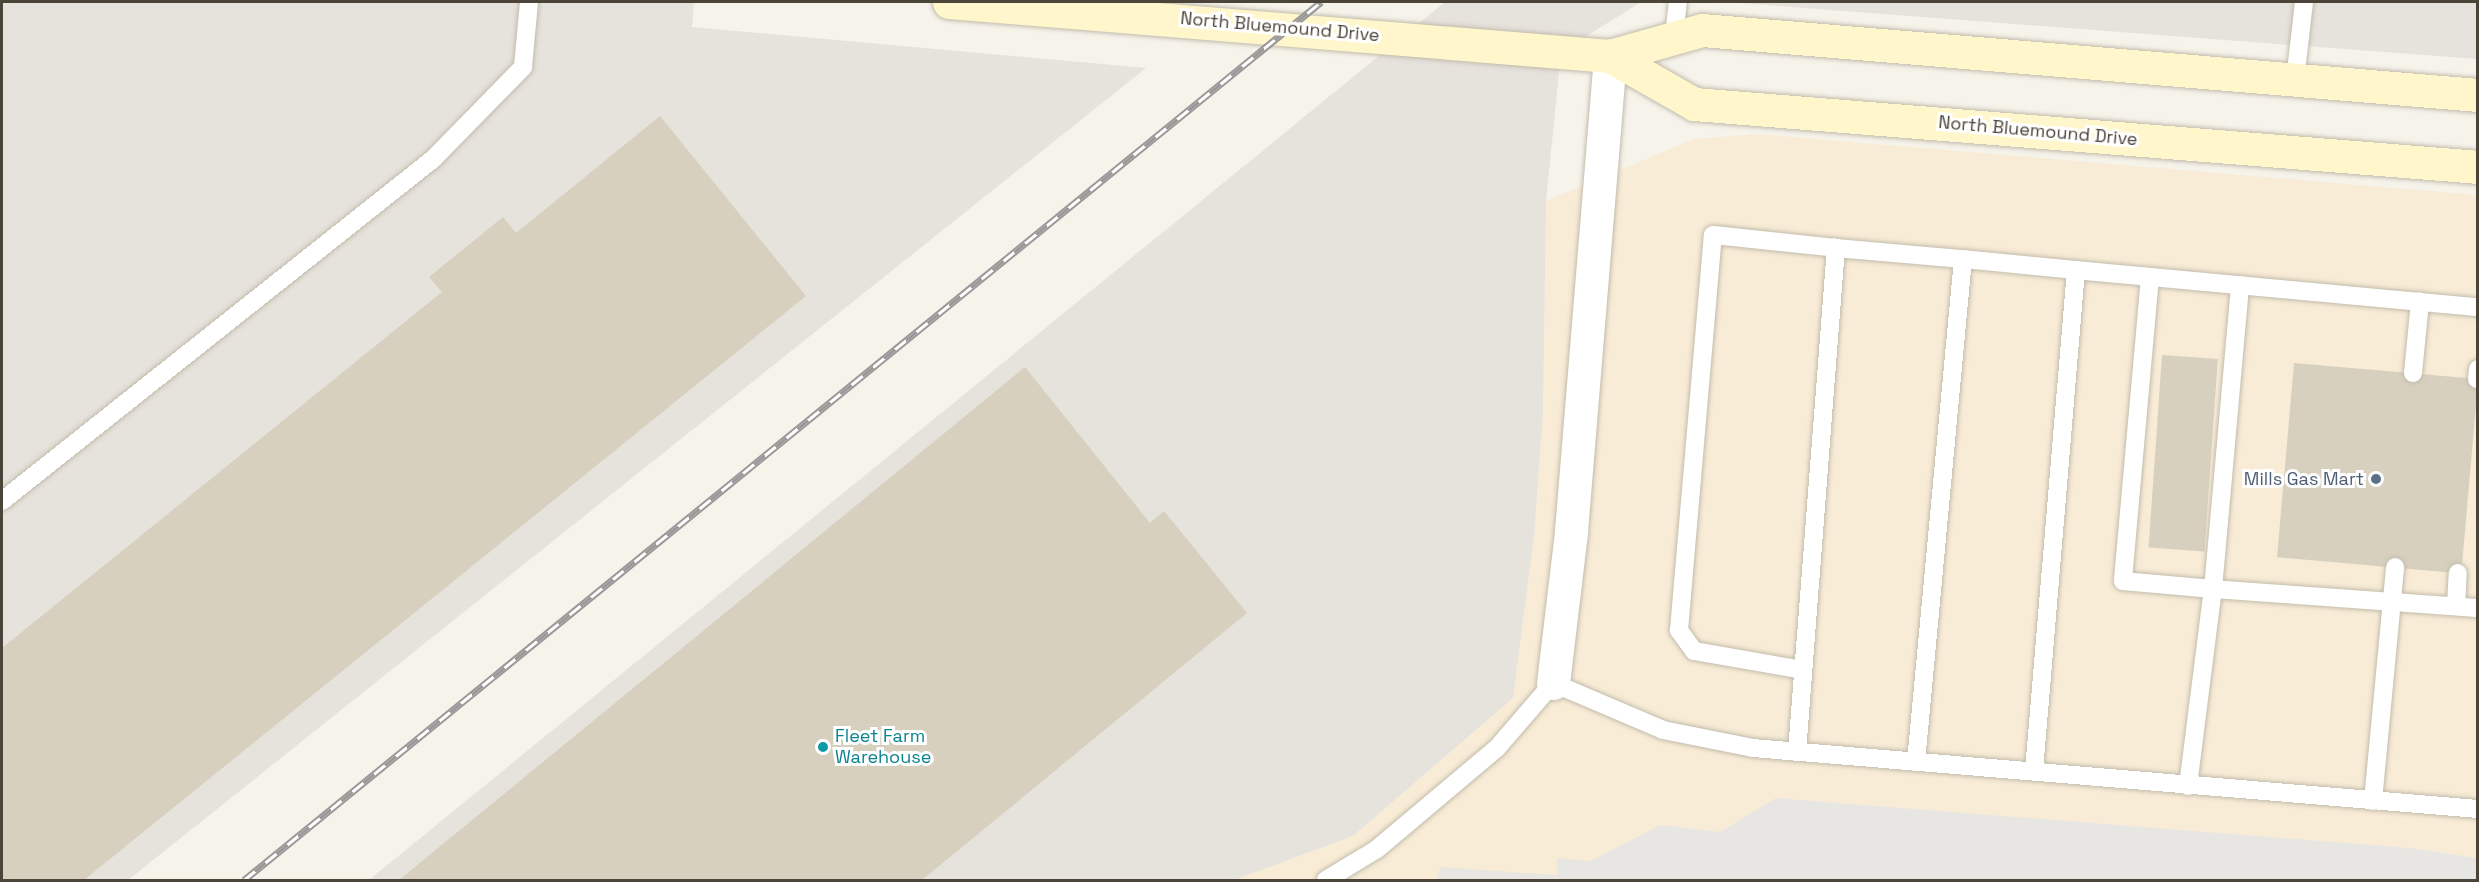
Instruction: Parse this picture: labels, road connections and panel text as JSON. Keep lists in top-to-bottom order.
{
  "streets": {
    "main road": ["North Bluemound Drive"]
  },
  "places": ["Mills Gas Mart", "Fleet Farm Warehouse"]
}
